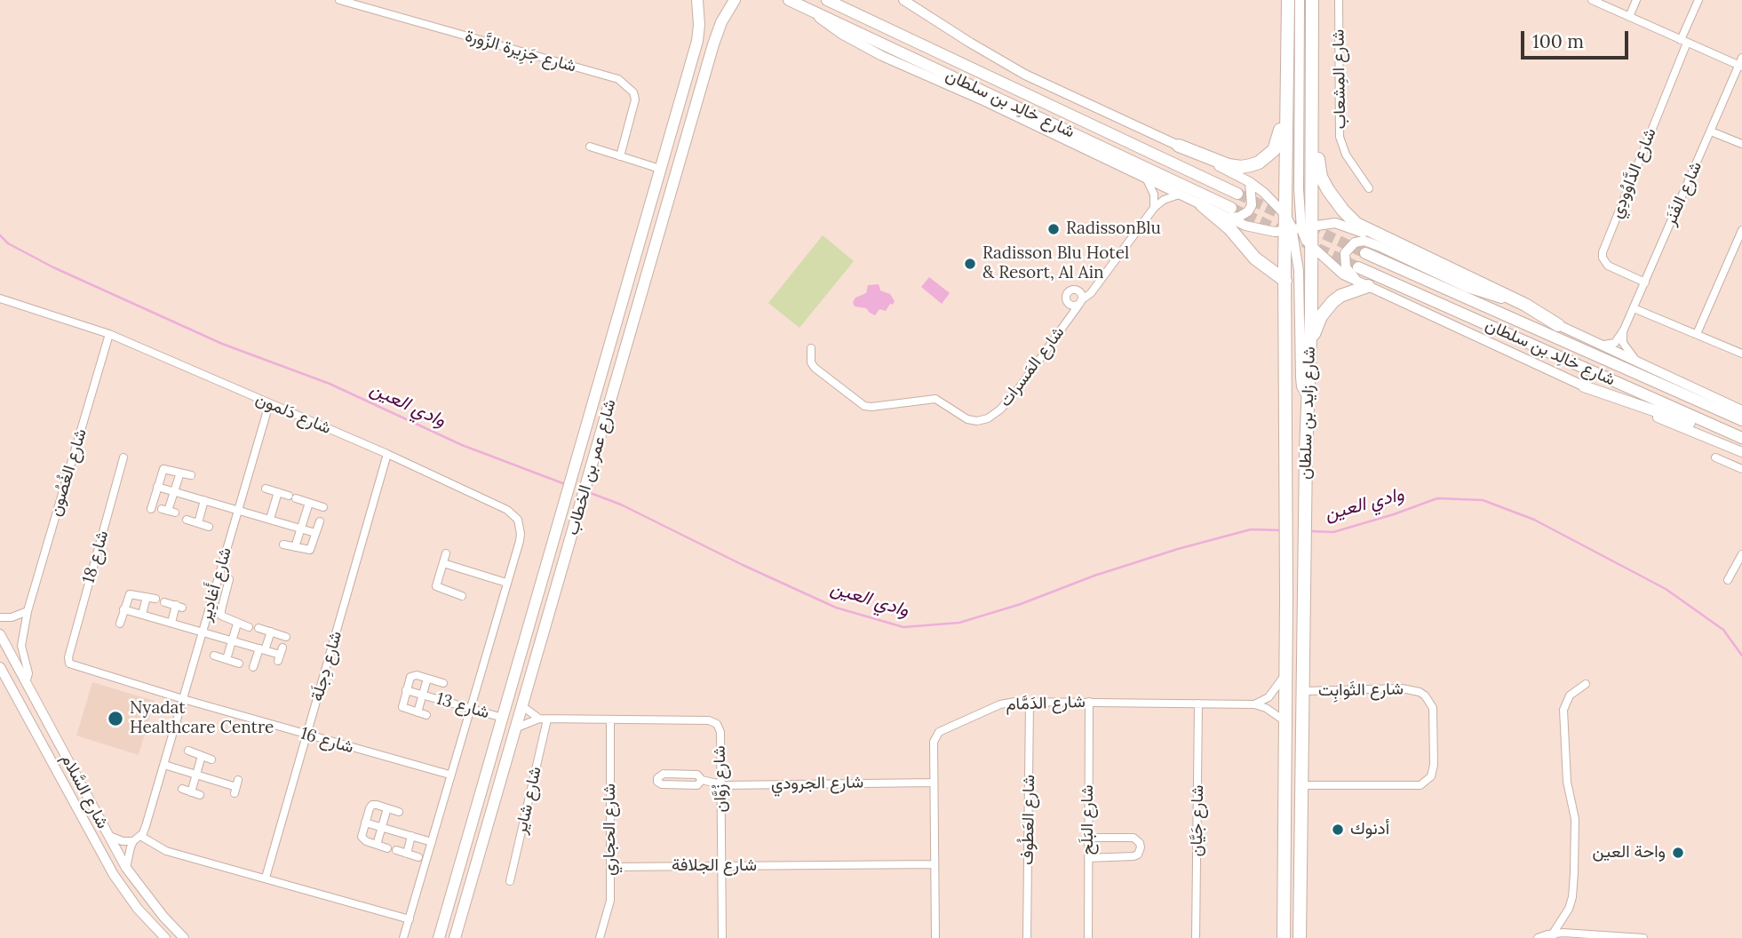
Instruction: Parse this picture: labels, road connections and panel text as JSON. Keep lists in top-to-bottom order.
{
  "streets": {
    "highway": ["شارع زايد بن سلطان"],
    "main road": ["شارع خالِد بن سلطان", "شارع عمر بن الخطاب", "شارع السَّلام"],
    "street": [
      "شارع جَزِيرة الزَّورة",
      "شارع المِشعاب",
      "شارع الدَّاوُودِي",
      "شارع الفَنَر",
      "شارع المَسرات",
      "شارع دَلمون",
      "شارع الغُصُون",
      "شارع 18",
      "شارع أَغادِير",
      "شارع دِجلَة",
      "شارع الثَوابِت",
      "شارع الدَمَّام",
      "شارع 13",
      "شارع 16",
      "شارع زُوَّان",
      "شارع الجرودي",
      "شارع شاير",
      "شارع العَطُوف",
      "شارع البَلَح",
      "شارع جَيَّان",
      "شارع الحجاري",
      "شارع الجلافة"
    ]
  },
  "crossings": [
    ["شارع الدَّاوُودِي", "شارع الفَنَر"],
    ["شارع زايد بن سلطان", "شارع الثَوابِت"],
    ["شارع زايد بن سلطان", "شارع الدَمَّام"],
    ["شارع دَلمون", "شارع الغُصُون"],
    ["شارع دَلمون", "شارع أَغادِير"],
    ["شارع دَلمون", "شارع دِجلَة"],
    ["شارع دَلمون", "شارع 13"],
    ["شارع دَلمون", "شارع 16"],
    ["شارع عمر بن الخطاب", "شارع 13"],
    ["شارع عمر بن الخطاب", "شارع زُوَّان"],
    ["شارع الغُصُون", "شارع السَّلام"],
    ["شارع 18", "شارع 16"],
    ["شارع أَغادِير", "شارع 16"],
    ["شارع دِجلَة", "شارع 16"],
    ["شارع الدَمَّام", "شارع الجرودي"],
    ["شارع الدَمَّام", "شارع العَطُوف"],
    ["شارع الدَمَّام", "شارع البَلَح"],
    ["شارع الدَمَّام", "شارع جَيَّان"],
    ["شارع الدَمَّام", "شارع الجلافة"],
    ["شارع زُوَّان", "شارع الجرودي"],
    ["شارع زُوَّان", "شارع شاير"],
    ["شارع زُوَّان", "شارع الحجاري"],
    ["شارع زُوَّان", "شارع الجلافة"],
    ["شارع الحجاري", "شارع الجلافة"]
  ],
  "water": ["وادي العين"],
  "places": [
    "RadissonBlu",
    "Radisson Blu Hotel & Resort, Al Ain",
    "Nyadat Healthcare Centre",
    "أدنوك",
    "واحة العين"
  ],
  "scale_bar": "100 m"
}
